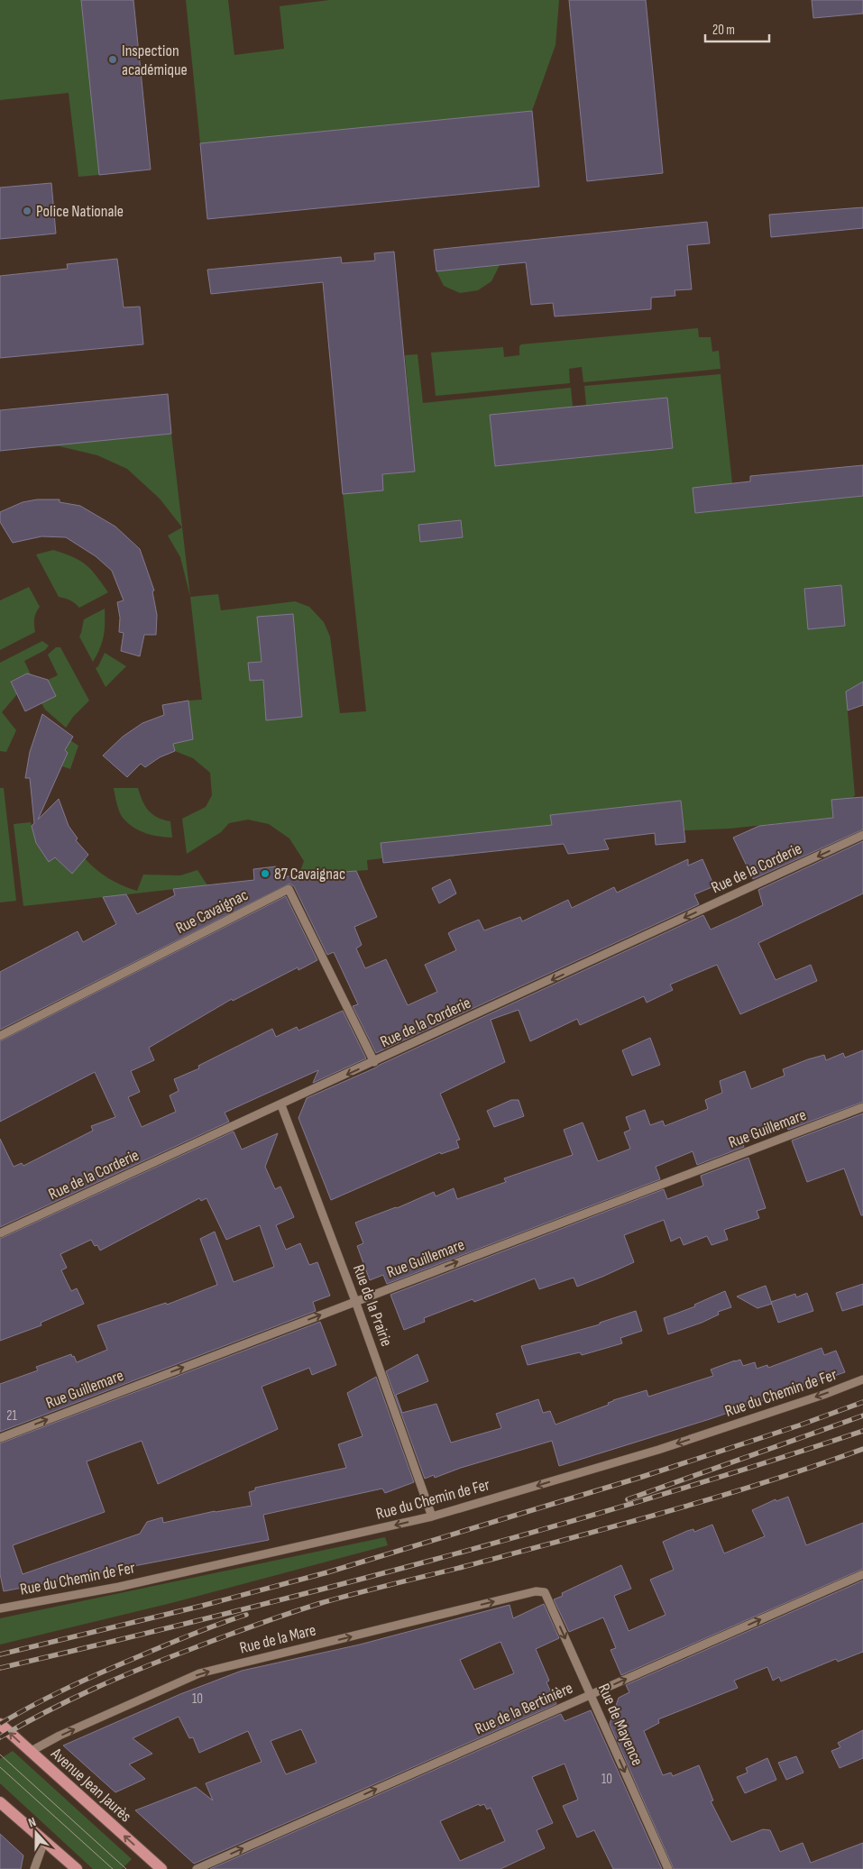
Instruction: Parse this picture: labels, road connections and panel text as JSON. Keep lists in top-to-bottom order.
{
  "streets": {
    "main road": ["Avenue Jean Jaurès"],
    "street": [
      "Rue de la Corderie",
      "Rue Cavaignac",
      "Rue Guillemare",
      "Rue de la Prairie",
      "Rue du Chemin de Fer",
      "Rue de la Mare",
      "Rue de la Bertinière",
      "Rue de Mayence"
    ]
  },
  "crossings": [
    ["Rue de la Corderie", "Rue Cavaignac"],
    ["Rue de la Corderie", "Rue de la Prairie"],
    ["Rue Guillemare", "Rue de la Prairie"],
    ["Rue de la Prairie", "Rue du Chemin de Fer"],
    ["Rue de la Mare", "Rue de Mayence"],
    ["Rue de la Mare", "Avenue Jean Jaurès"],
    ["Rue de la Bertinière", "Rue de Mayence"]
  ],
  "one_way": [
    "Rue de la Corderie",
    "Rue Guillemare",
    "Rue du Chemin de Fer",
    "Rue de la Mare",
    "Rue de la Bertinière",
    "Rue de Mayence"
  ],
  "places": ["Inspection académique", "Police Nationale", "87 Cavaignac"],
  "house_numbers": ["21", "10", "10"],
  "scale_bar": "20 m",
  "north": "top"
}
